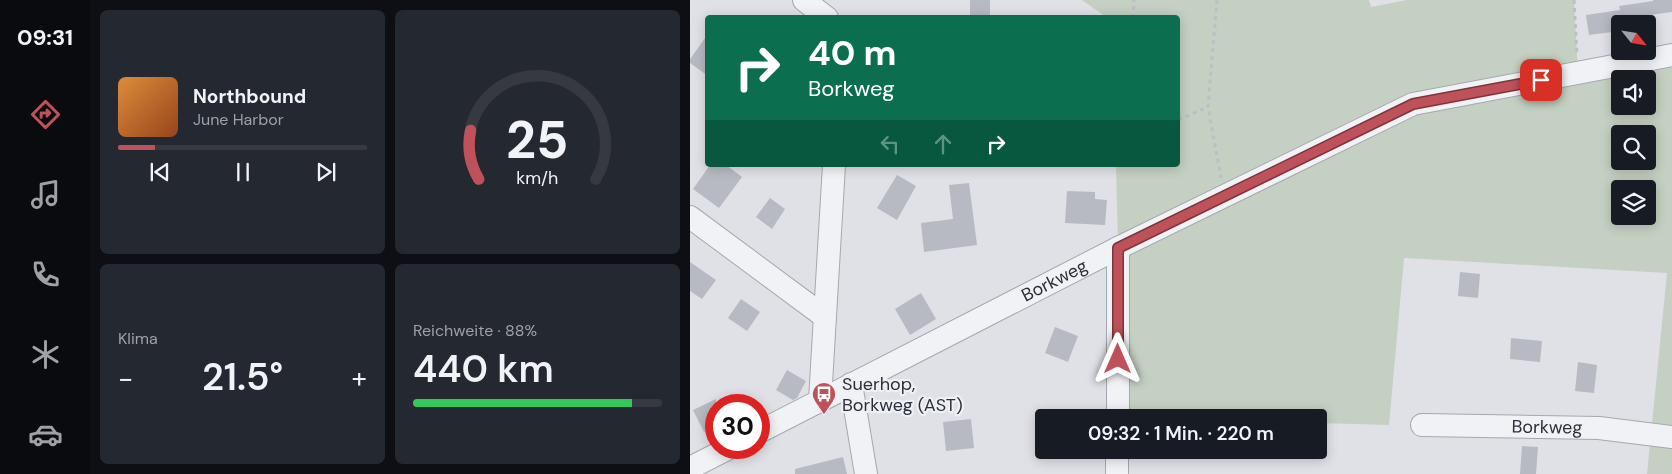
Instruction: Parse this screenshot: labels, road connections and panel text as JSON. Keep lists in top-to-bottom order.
{
  "streets": {
    "street": ["Borkweg"]
  },
  "places": {
    "bus stop": ["Suerhop, Borkweg (AST)"]
  },
  "north": "bottom right",
  "page": {
    "tabs": "09:31",
    "turn": ["40 m", "Borkweg"],
    "song": ["Northbound", "June Harbor"],
    "tile": [
      "Klima",
      ["Reichweite · 88%", "440 km"]
    ],
    "heat": ["−", "21.5°", "+"],
    "limit": "30",
    "trip": "09:32 · 1 Min. · 220 m",
    "gauge": ["25", "km/h"]
  }
}
